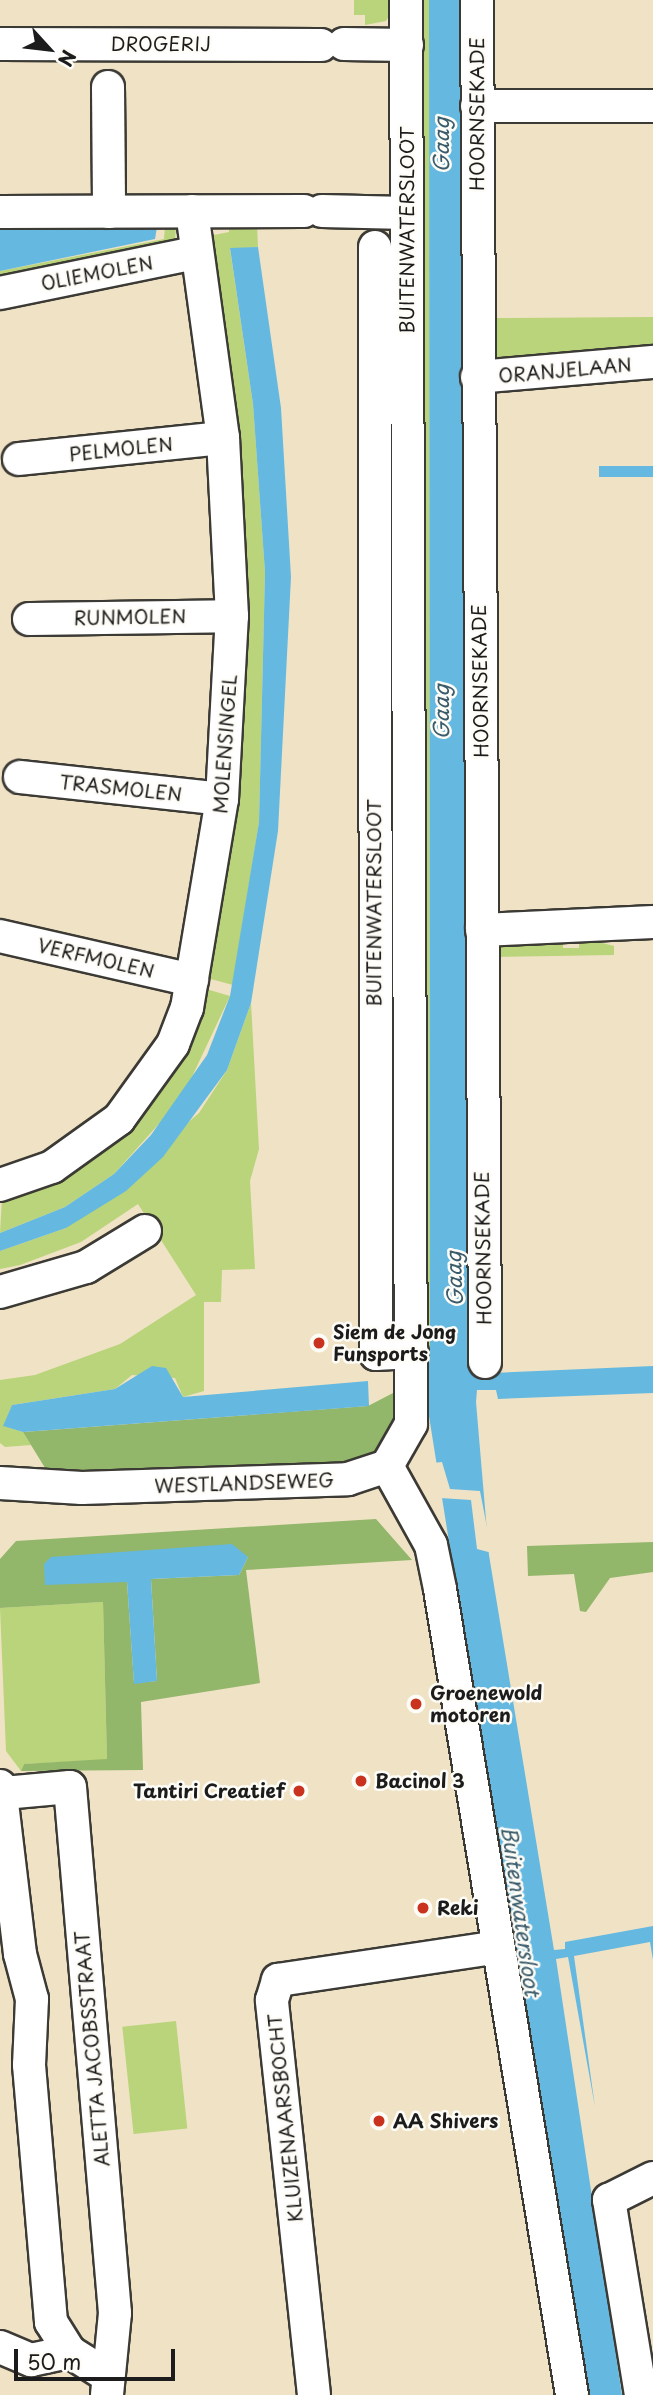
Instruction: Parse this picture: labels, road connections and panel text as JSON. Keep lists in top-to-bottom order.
{
  "streets": {
    "street": [
      "DROGERIJ",
      "HOORNSEKADE",
      "BUITENWATERSLOOT",
      "OLIEMOLEN",
      "ORANJELAAN",
      "PELMOLEN",
      "RUNMOLEN",
      "MOLENSINGEL",
      "TRASMOLEN",
      "VERFMOLEN",
      "WESTLANDSEWEG",
      "ALETTA JACOBSSTRAAT",
      "KLUIZENAARSBOCHT"
    ]
  },
  "crossings": [
    ["DROGERIJ", "BUITENWATERSLOOT"],
    ["HOORNSEKADE", "ORANJELAAN"],
    ["BUITENWATERSLOOT", "WESTLANDSEWEG"],
    ["OLIEMOLEN", "MOLENSINGEL"],
    ["PELMOLEN", "MOLENSINGEL"],
    ["RUNMOLEN", "MOLENSINGEL"],
    ["MOLENSINGEL", "TRASMOLEN"],
    ["MOLENSINGEL", "VERFMOLEN"]
  ],
  "water": ["Gaag", "Buitenwatersloot"],
  "places": [
    "Siem de Jong Funsports",
    "Groenewold motoren",
    "Bacinol 3",
    "Tantiri Creatief",
    "Reki",
    "AA Shivers"
  ],
  "scale_bar": "50 m",
  "north": "bottom right"
}
